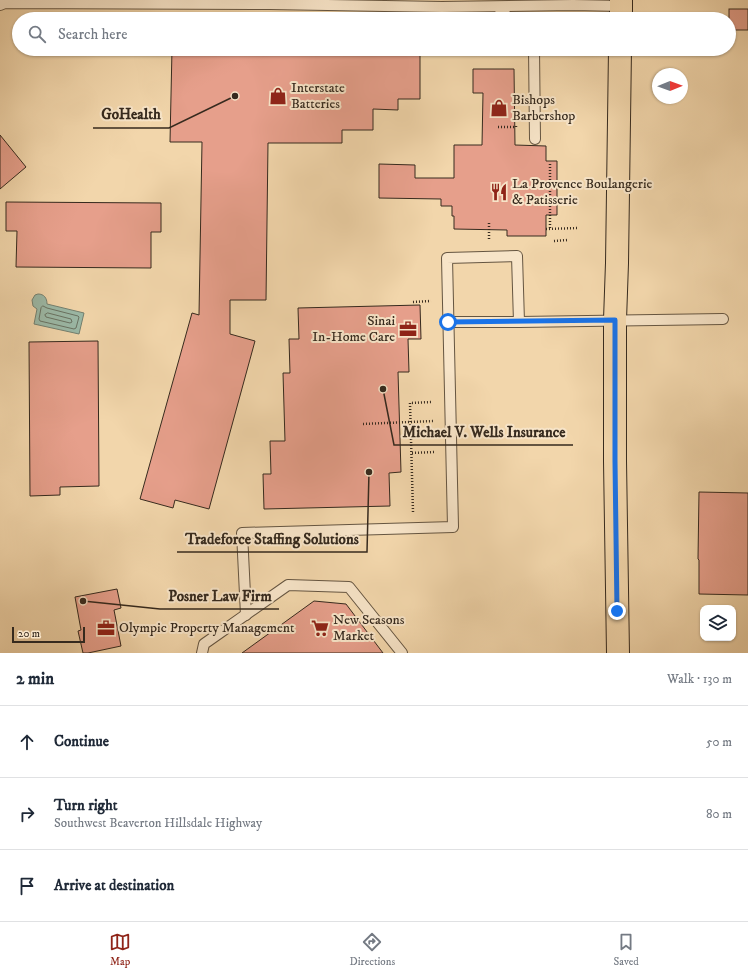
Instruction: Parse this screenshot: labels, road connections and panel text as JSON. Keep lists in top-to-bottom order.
{
  "places": {
    "other": [
      "GoHealth",
      "Michael V. Wells Insurance",
      "Tradeforce Staffing Solutions",
      "Posner Law Firm"
    ],
    "shop": ["Interstate Batteries", "Bishops Barbershop"],
    "restaurant": ["La Provence Boulangerie & Patisserie"],
    "office": ["Sinai In-Home Care", "Olympic Property Management"],
    "supermarket": ["New Seasons Market"]
  },
  "scale_bar": "20 m",
  "north": "right",
  "page": {
    "search": "Search here",
    "scale": "20 m",
    "heading": ["2 min", "Walk · 130 m"],
    "list": [
      ["Continue", "50 m"],
      ["Turn right", "Southwest Beaverton Hillsdale Highway", "80 m"],
      "Arrive at destination"
    ],
    "nav": ["Map", "Directions", "Saved"]
  }
}
